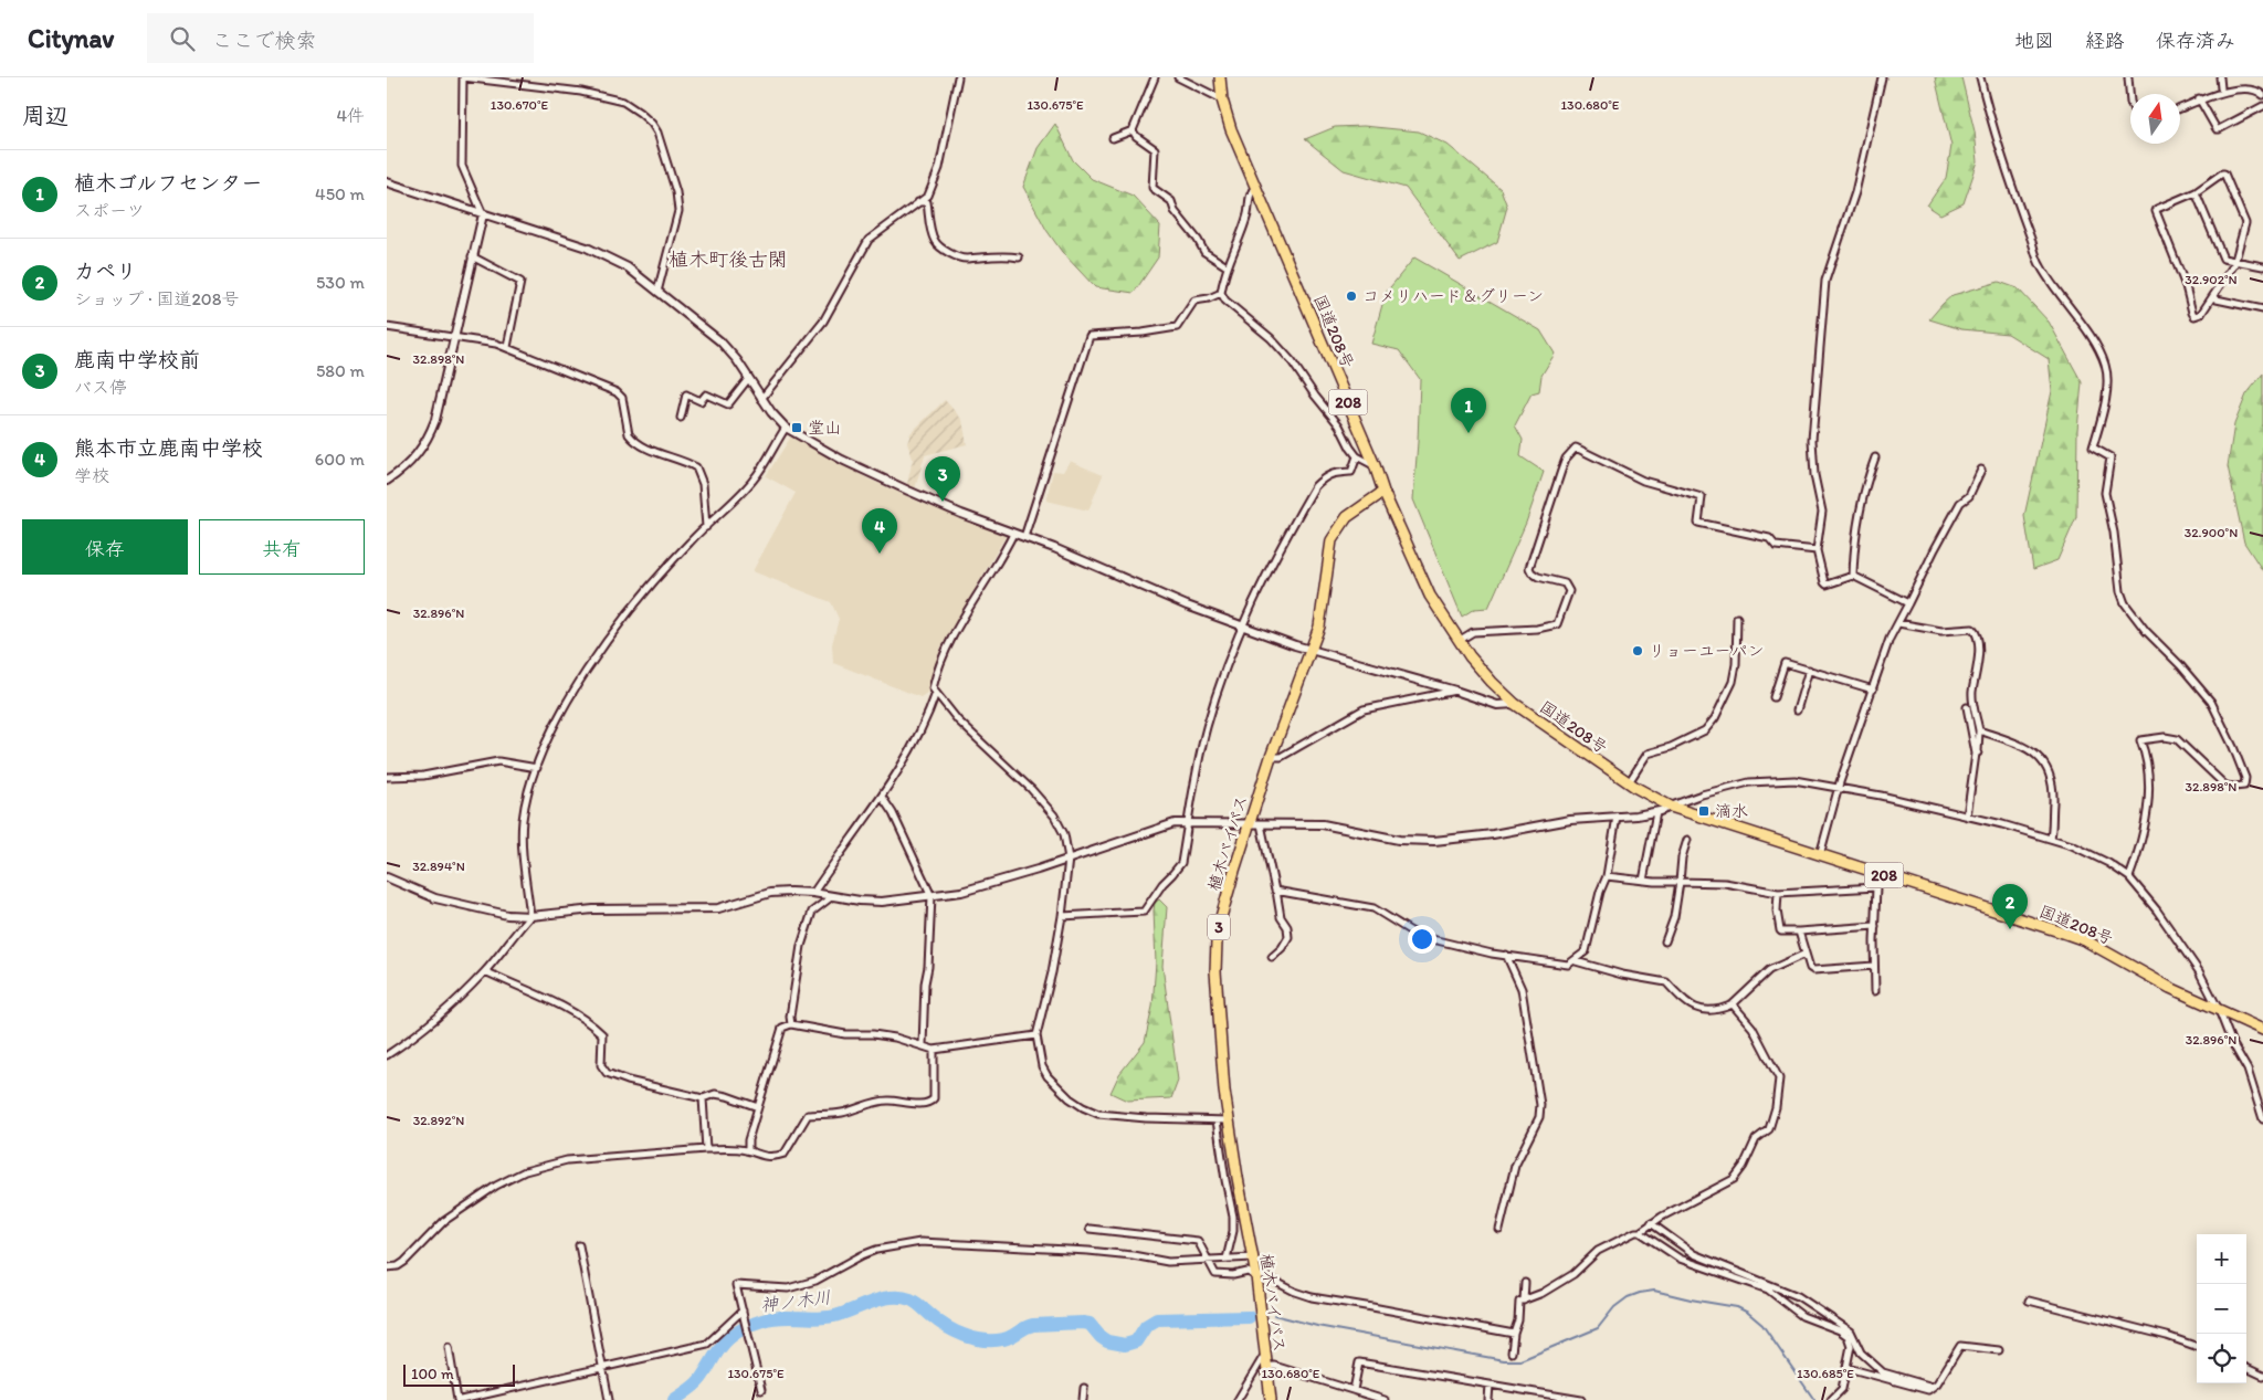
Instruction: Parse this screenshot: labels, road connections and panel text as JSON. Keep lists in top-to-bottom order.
{
  "streets": {
    "highway": [
      "国道208号",
      "208",
      "植木バイパス",
      "3"
    ]
  },
  "crossings": [
    ["国道208号", "植木バイパス"]
  ],
  "districts": ["植木町後古閑"],
  "water": ["神ノ木川"],
  "places": {
    "other": ["コメリハード＆グリーン", "リョーユーパン"],
    "transit": ["堂山", "滴水"]
  },
  "scale_bar": "100 m",
  "north": "top",
  "page": {
    "header": "Citynav",
    "search": "ここで検索",
    "nav": ["地図", "経路", "保存済み"],
    "heading": ["周辺", "4件"],
    "list": [
      {
        "mark": "1",
        "name": "植木ゴルフセンター",
        "note": "スポーツ",
        "value": "450 m"
      },
      {
        "mark": "2",
        "name": "カペリ",
        "note": "ショップ · 国道208号",
        "value": "530 m"
      },
      {
        "mark": "3",
        "name": "鹿南中学校前",
        "note": "バス停",
        "value": "580 m"
      },
      {
        "mark": "4",
        "name": "熊本市立鹿南中学校",
        "note": "学校",
        "value": "600 m"
      }
    ],
    "pins": [
      "1",
      "3",
      "4",
      "2"
    ],
    "buttons": ["保存", "共有"],
    "map_buttons": ["+", "−"],
    "scale": "100 m"
  },
  "coordinates": [
    "130.670°E",
    "130.675°E",
    "130.680°E",
    "32.902°N",
    "32.898°N",
    "32.900°N",
    "32.896°N",
    "32.894°N",
    "32.892°N",
    "130.685°E"
  ]
}
